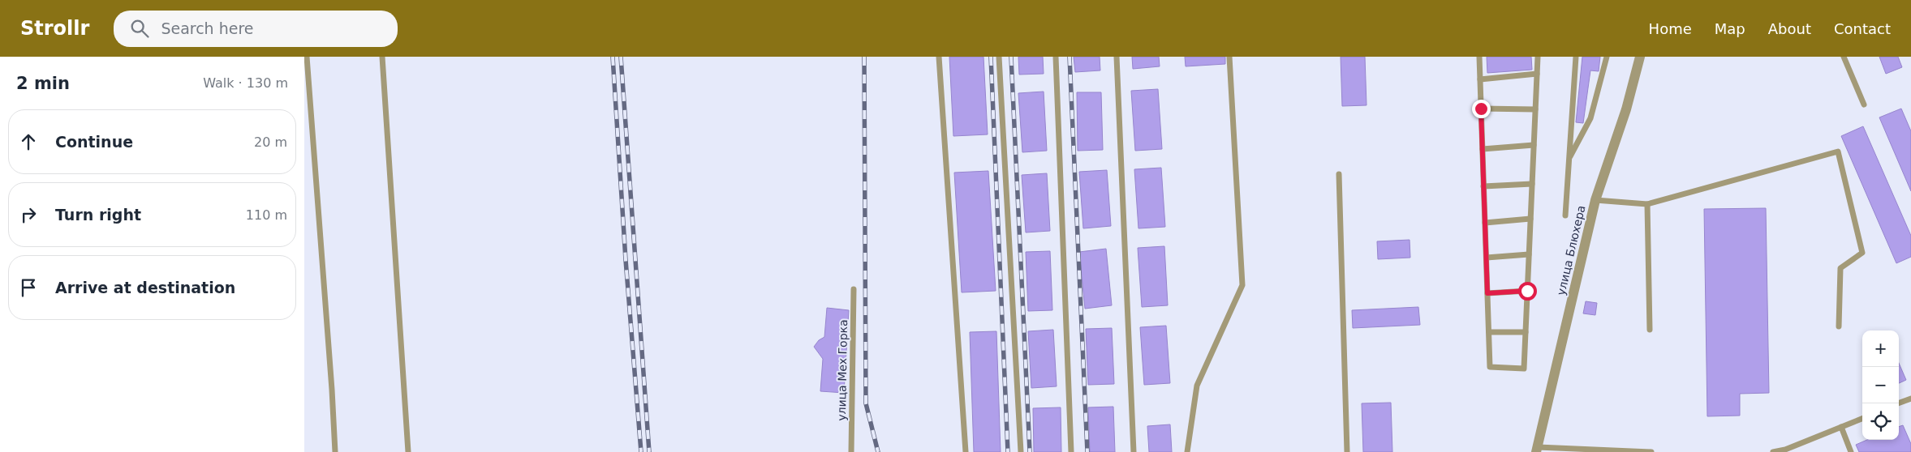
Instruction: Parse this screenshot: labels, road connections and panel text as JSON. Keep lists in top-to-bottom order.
{
  "streets": {
    "street": ["улица Блюхера"],
    "lane": ["улица Мех Горка"]
  },
  "page": {
    "header": "Strollr",
    "search": "Search here",
    "nav": [
      "Home",
      "Map",
      "About",
      "Contact"
    ],
    "heading": ["2 min", "Walk · 130 m"],
    "list": [
      ["Continue", "20 m"],
      ["Turn right", "110 m"],
      "Arrive at destination"
    ],
    "map_buttons": ["+", "−"]
  }
}
